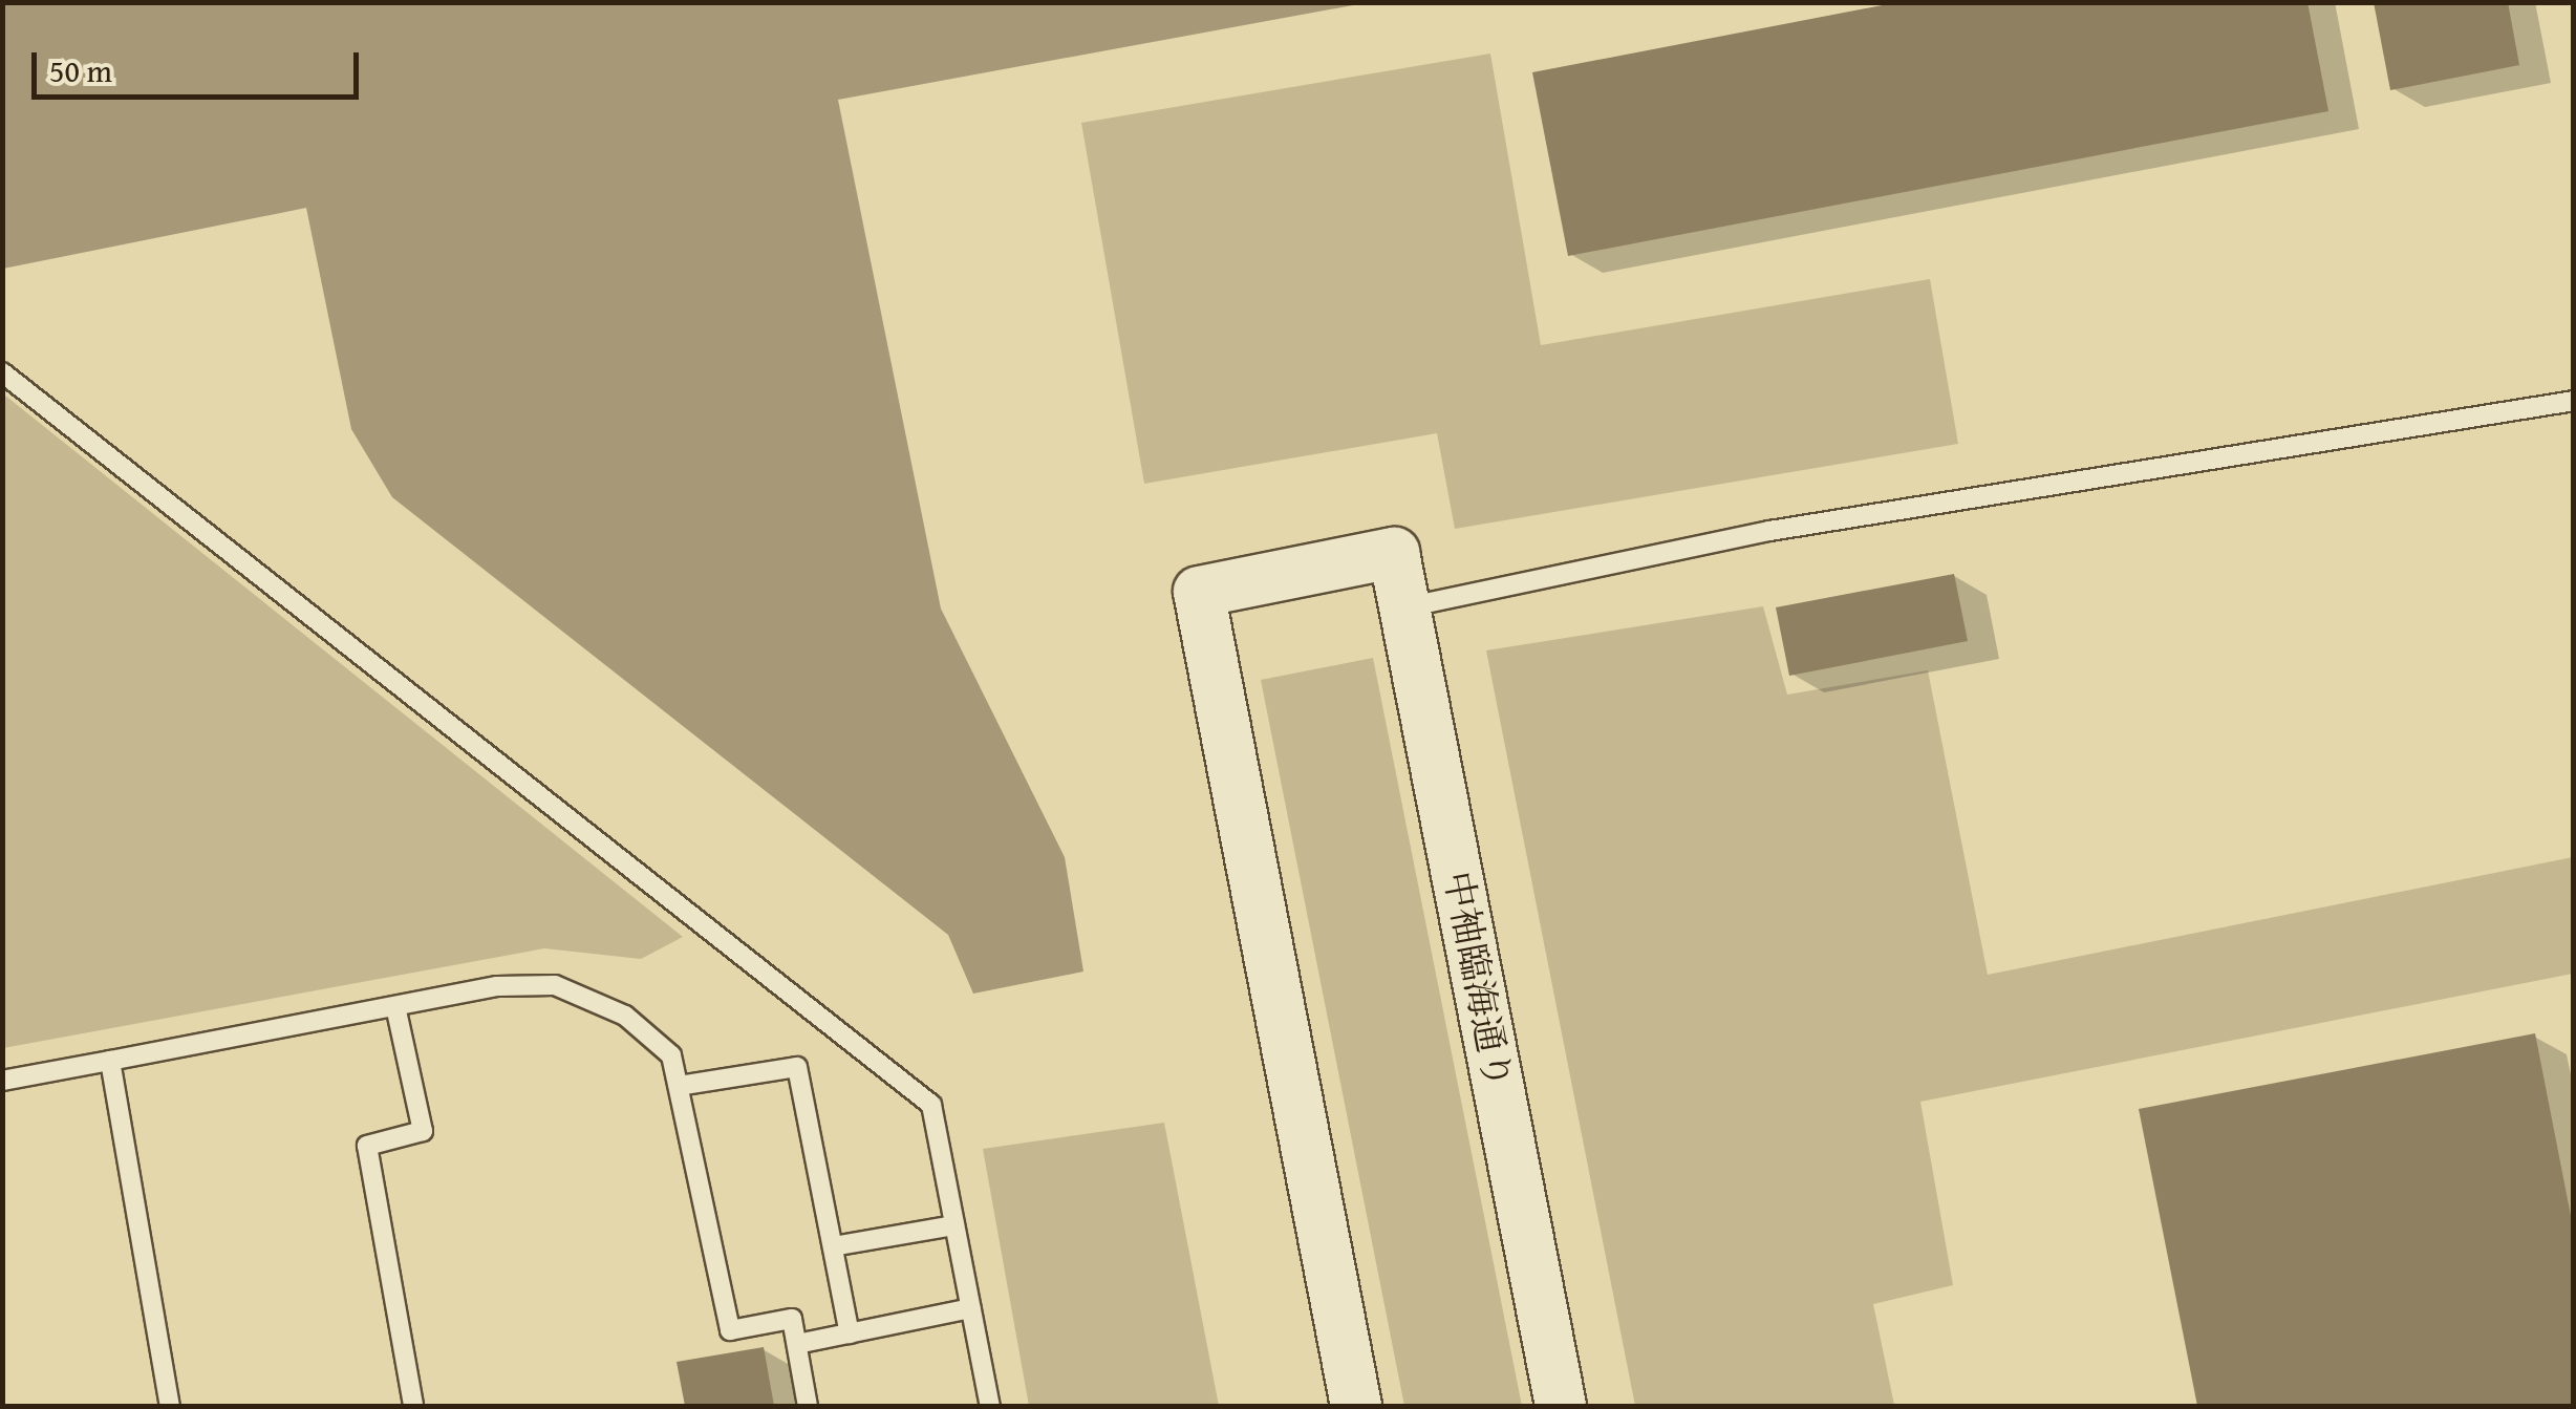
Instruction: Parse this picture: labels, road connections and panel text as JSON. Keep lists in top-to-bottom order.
{
  "streets": {
    "street": ["中袖臨海通り"]
  },
  "scale_bar": "50 m"
}
